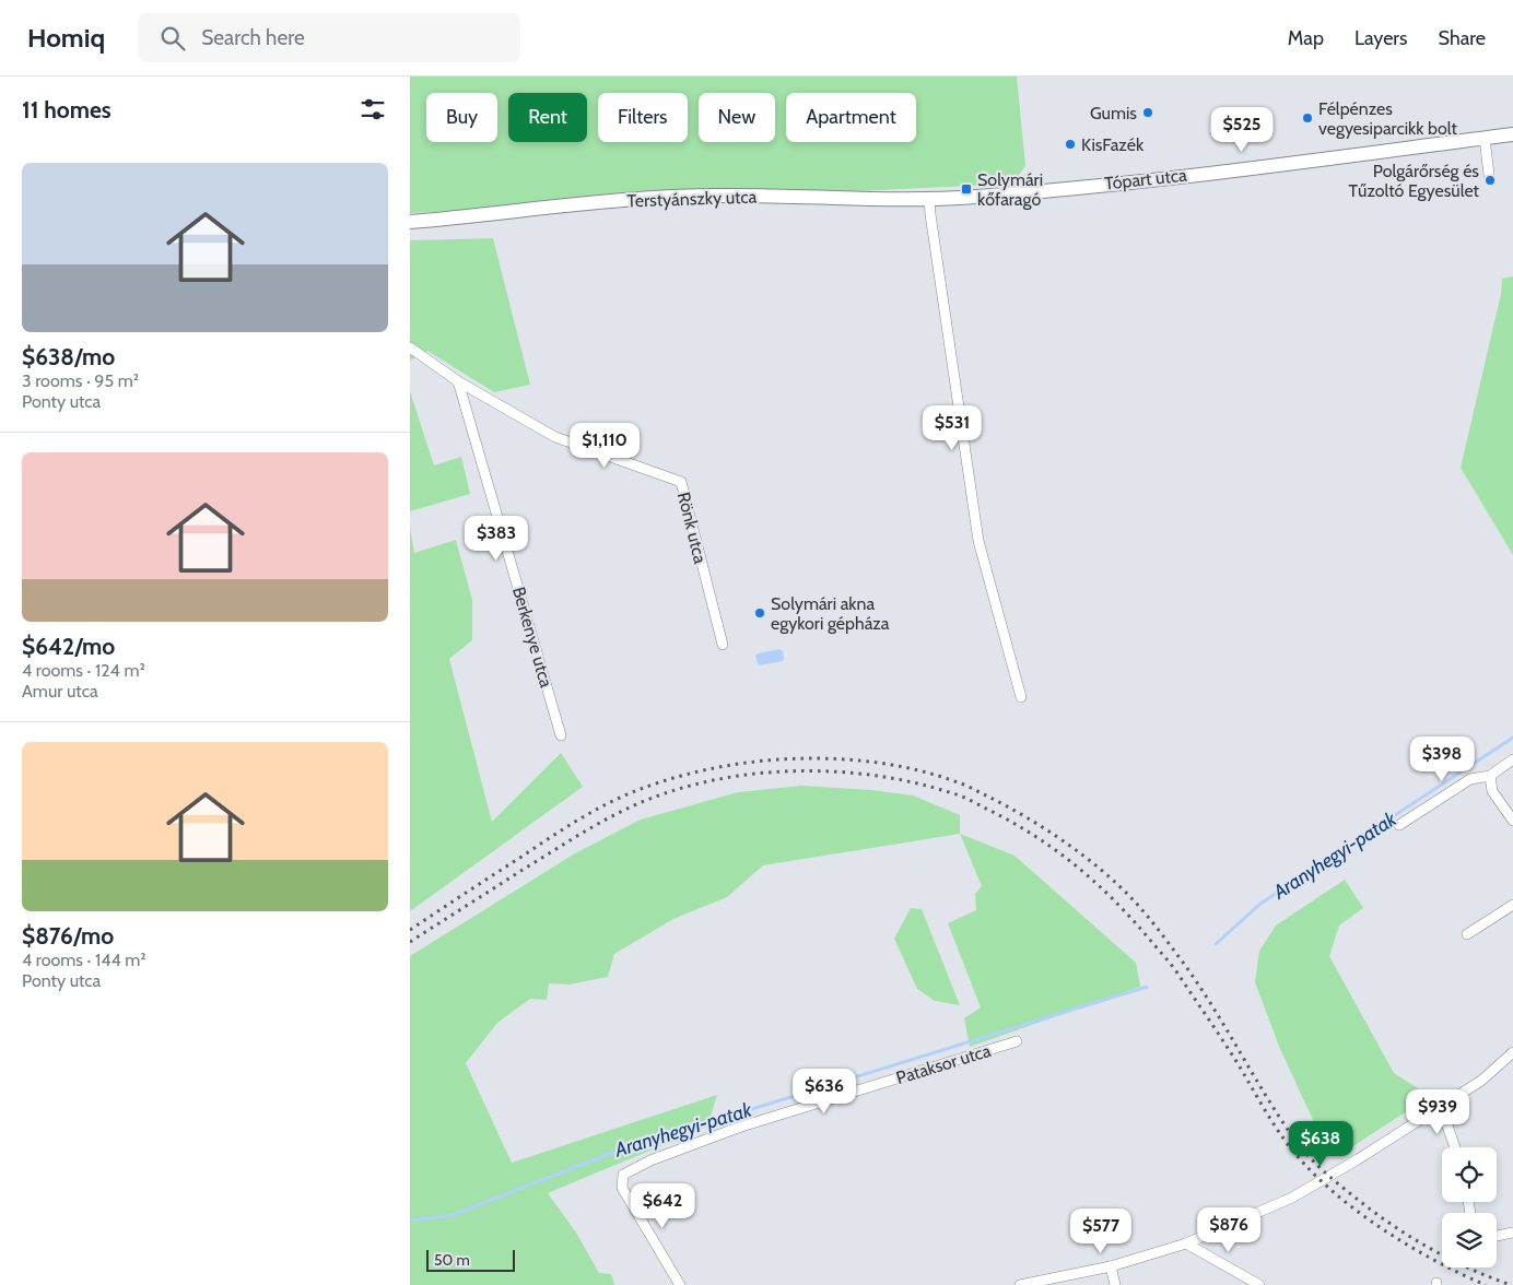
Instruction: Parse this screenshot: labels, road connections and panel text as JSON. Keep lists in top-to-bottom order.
{
  "streets": {
    "main road": ["Tópart utca", "Terstyánszky utca"],
    "street": ["Rönk utca", "Berkenye utca", "Pataksor utca"]
  },
  "crossings": [
    ["Tópart utca", "Terstyánszky utca"],
    ["Rönk utca", "Berkenye utca"]
  ],
  "water": ["Aranyhegyi-patak"],
  "places": {
    "other": [
      "Gumis",
      "Félpénzes vegyesiparcikk bolt",
      "KisFazék",
      "Polgárőrség és Tűzoltó Egyesület",
      "Solymári akna egykori gépháza"
    ],
    "transit": ["Solymári kőfaragó"]
  },
  "scale_bar": "50 m",
  "page": {
    "header": "Homiq",
    "search": "Search here",
    "nav": ["Map", "Layers", "Share"],
    "heading": "11 homes",
    "chip": [
      "Buy",
      "Rent",
      "Filters",
      "New",
      "Apartment"
    ],
    "price": [
      "$525",
      "$531",
      "$1,110",
      "$383",
      "$398",
      "$636",
      "$939",
      "$638",
      "$642",
      "$876",
      "$577"
    ],
    "list": [
      {
        "name": "$638/mo",
        "note": "3 rooms · 95 m² · Ponty utca"
      },
      {
        "name": "$642/mo",
        "note": "4 rooms · 124 m² · Amur utca"
      },
      {
        "name": "$876/mo",
        "note": "4 rooms · 144 m² · Ponty utca"
      }
    ],
    "scale": "50 m"
  }
}
